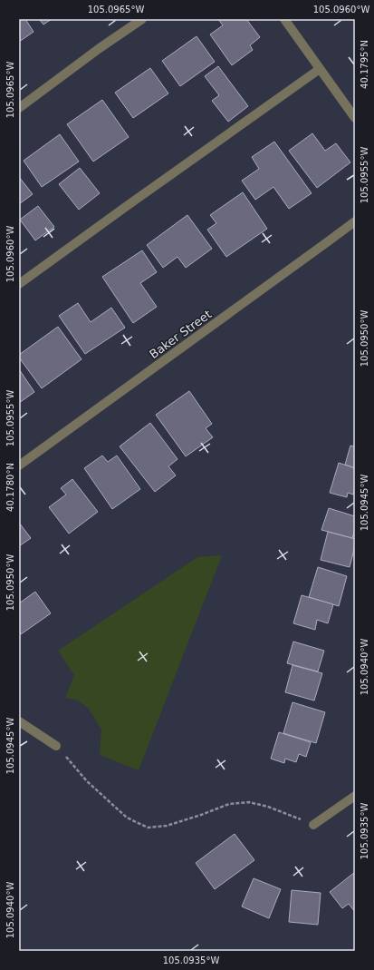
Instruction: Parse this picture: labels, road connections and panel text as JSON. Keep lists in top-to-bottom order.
{
  "streets": {
    "street": ["Baker Street"]
  },
  "coordinates": [
    "105.0965°W",
    "105.0960°W",
    "40.1795°N",
    "105.0955°W",
    "105.0950°W",
    "40.1780°N",
    "105.0945°W",
    "105.0940°W",
    "105.0935°W"
  ]
}
